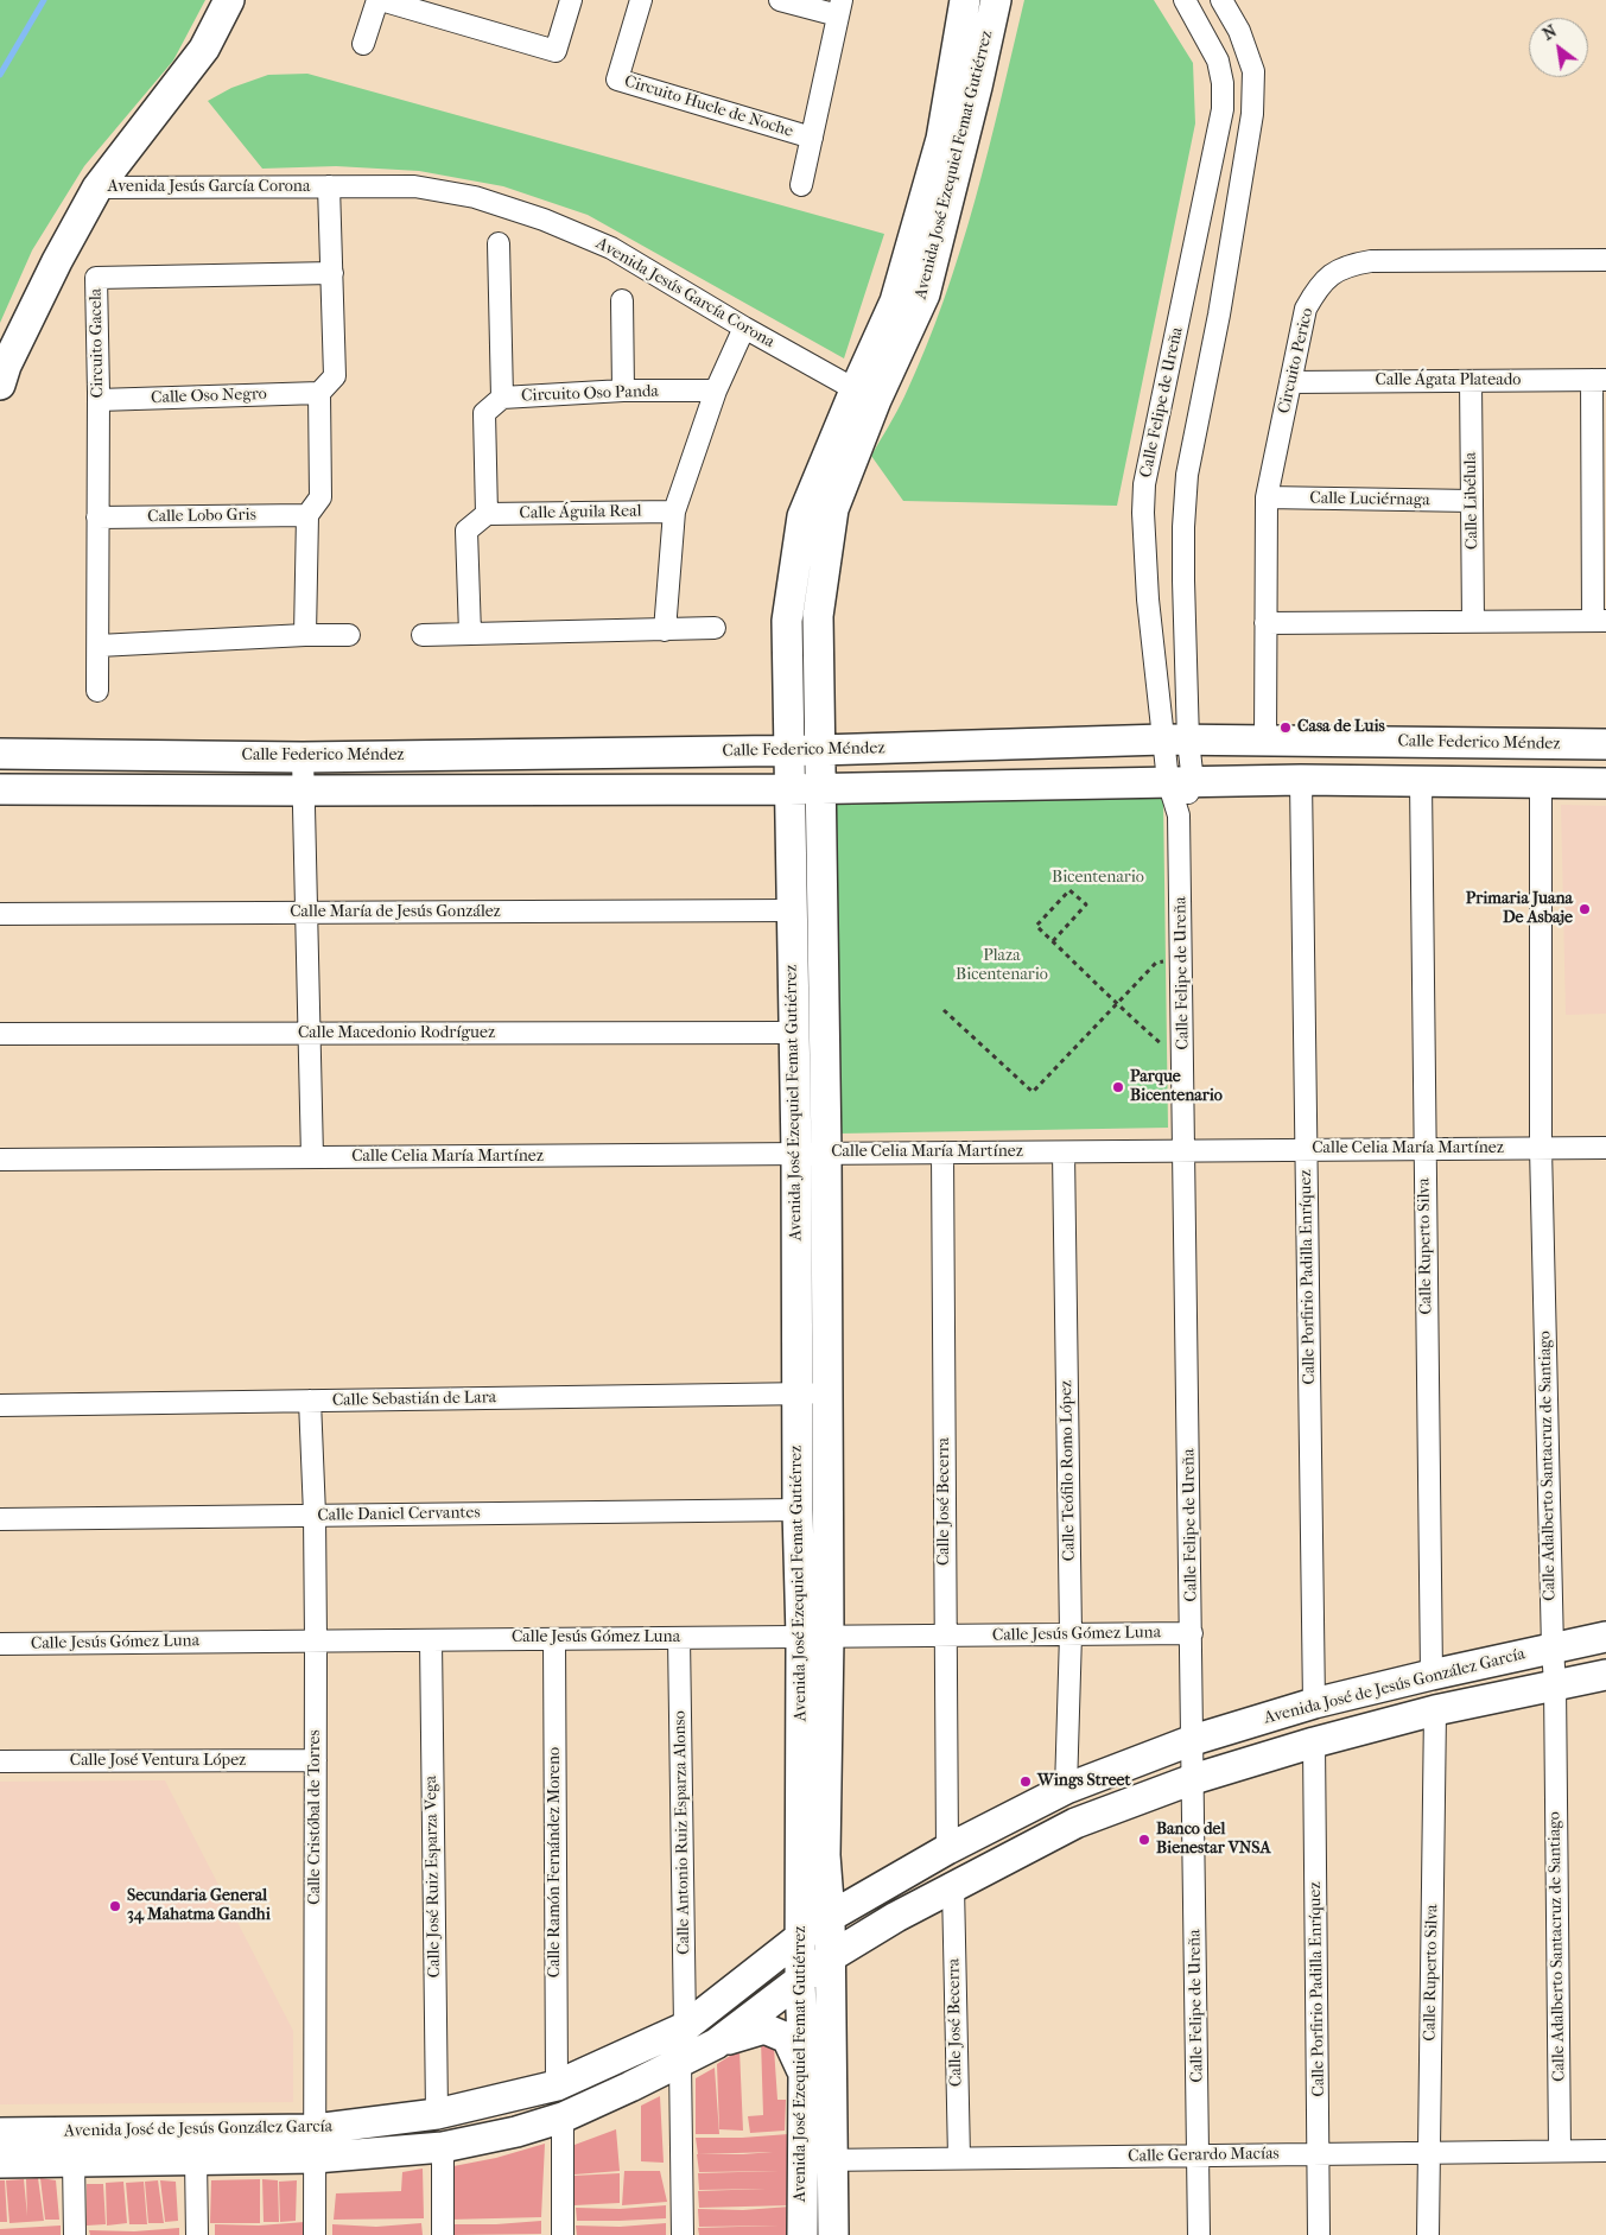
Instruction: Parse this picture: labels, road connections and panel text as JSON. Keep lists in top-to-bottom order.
{
  "streets": {
    "street": [
      "Circuito Huele de Noche",
      "Avenida José Ezequiel Femat Gutiérrez",
      "Avenida Jesús García Corona",
      "Circuito Gacela",
      "Circuito Perico",
      "Calle Ágata Plateado",
      "Circuito Oso Panda",
      "Calle Oso Negro",
      "Calle Felipe de Ureña",
      "Calle Luciérnaga",
      "Calle Libélula",
      "Calle Águila Real",
      "Calle Lobo Gris",
      "Calle Federico Méndez",
      "Calle María de Jesús González",
      "Calle Macedonio Rodríguez",
      "Calle Celia María Martínez",
      "Calle Ruperto Silva",
      "Calle Porfirio Padilla Enríquez",
      "Calle Sebastián de Lara",
      "Calle Adalberto Santacruz de Santiago",
      "Calle Teófilo Romo López",
      "Calle José Becerra",
      "Calle Daniel Cervantes",
      "Calle Jesús Gómez Luna",
      "Avenida José de Jesús González García",
      "Calle José Ventura López",
      "Calle Cristóbal de Torres",
      "Calle Antonio Ruiz Esparza Alonso",
      "Calle Ramón Fernández Moreno",
      "Calle José Ruiz Esparza Vega",
      "Calle Gerardo Macías"
    ]
  },
  "crossings": [
    ["Avenida José Ezequiel Femat Gutiérrez", "Avenida Jesús García Corona"],
    ["Avenida José Ezequiel Femat Gutiérrez", "Calle Federico Méndez"],
    ["Avenida José Ezequiel Femat Gutiérrez", "Calle María de Jesús González"],
    ["Avenida José Ezequiel Femat Gutiérrez", "Calle Macedonio Rodríguez"],
    ["Avenida José Ezequiel Femat Gutiérrez", "Calle Celia María Martínez"],
    ["Avenida José Ezequiel Femat Gutiérrez", "Calle Sebastián de Lara"],
    ["Avenida José Ezequiel Femat Gutiérrez", "Calle Daniel Cervantes"],
    ["Avenida José Ezequiel Femat Gutiérrez", "Calle Jesús Gómez Luna"],
    ["Avenida José Ezequiel Femat Gutiérrez", "Avenida José de Jesús González García"],
    ["Avenida José Ezequiel Femat Gutiérrez", "Calle Gerardo Macías"],
    ["Circuito Gacela", "Calle Oso Negro"],
    ["Circuito Gacela", "Calle Lobo Gris"],
    ["Circuito Perico", "Calle Ágata Plateado"],
    ["Circuito Perico", "Calle Luciérnaga"],
    ["Circuito Perico", "Calle Federico Méndez"],
    ["Calle Ágata Plateado", "Calle Libélula"],
    ["Circuito Oso Panda", "Calle Águila Real"],
    ["Calle Felipe de Ureña", "Calle Federico Méndez"],
    ["Calle Felipe de Ureña", "Calle Celia María Martínez"],
    ["Calle Felipe de Ureña", "Calle Jesús Gómez Luna"],
    ["Calle Felipe de Ureña", "Avenida José de Jesús González García"],
    ["Calle Felipe de Ureña", "Calle Gerardo Macías"],
    ["Calle Luciérnaga", "Calle Libélula"],
    ["Calle Federico Méndez", "Calle Ruperto Silva"],
    ["Calle Federico Méndez", "Calle Porfirio Padilla Enríquez"],
    ["Calle Federico Méndez", "Calle Adalberto Santacruz de Santiago"],
    ["Calle Celia María Martínez", "Calle Ruperto Silva"],
    ["Calle Celia María Martínez", "Calle Porfirio Padilla Enríquez"],
    ["Calle Celia María Martínez", "Calle Adalberto Santacruz de Santiago"],
    ["Calle Celia María Martínez", "Calle Teófilo Romo López"],
    ["Calle Celia María Martínez", "Calle José Becerra"],
    ["Calle Ruperto Silva", "Avenida José de Jesús González García"],
    ["Calle Ruperto Silva", "Calle Gerardo Macías"],
    ["Calle Porfirio Padilla Enríquez", "Avenida José de Jesús González García"],
    ["Calle Porfirio Padilla Enríquez", "Calle Gerardo Macías"],
    ["Calle Sebastián de Lara", "Calle Cristóbal de Torres"],
    ["Calle Adalberto Santacruz de Santiago", "Avenida José de Jesús González García"],
    ["Calle Adalberto Santacruz de Santiago", "Calle Gerardo Macías"],
    ["Calle Teófilo Romo López", "Calle Jesús Gómez Luna"],
    ["Calle Teófilo Romo López", "Avenida José de Jesús González García"],
    ["Calle José Becerra", "Calle Jesús Gómez Luna"],
    ["Calle José Becerra", "Avenida José de Jesús González García"],
    ["Calle José Becerra", "Calle Gerardo Macías"],
    ["Calle Daniel Cervantes", "Calle Cristóbal de Torres"],
    ["Calle Jesús Gómez Luna", "Calle Cristóbal de Torres"],
    ["Calle Jesús Gómez Luna", "Calle Antonio Ruiz Esparza Alonso"],
    ["Calle Jesús Gómez Luna", "Calle Ramón Fernández Moreno"],
    ["Calle Jesús Gómez Luna", "Calle José Ruiz Esparza Vega"],
    ["Avenida José de Jesús González García", "Calle Cristóbal de Torres"],
    ["Avenida José de Jesús González García", "Calle Antonio Ruiz Esparza Alonso"],
    ["Avenida José de Jesús González García", "Calle Ramón Fernández Moreno"],
    ["Avenida José de Jesús González García", "Calle José Ruiz Esparza Vega"],
    ["Calle José Ventura López", "Calle Cristóbal de Torres"]
  ],
  "parks": ["Bicentenario", "Plaza Bicentenario"],
  "places": [
    "Casa de Luis",
    "Primaria Juana De Asbaje",
    "Parque Bicentenario",
    "Wings Street",
    "Banco del Bienestar VNSA",
    "Secundaria General 34 Mahatma Gandhi"
  ],
  "north": "top left"
}
